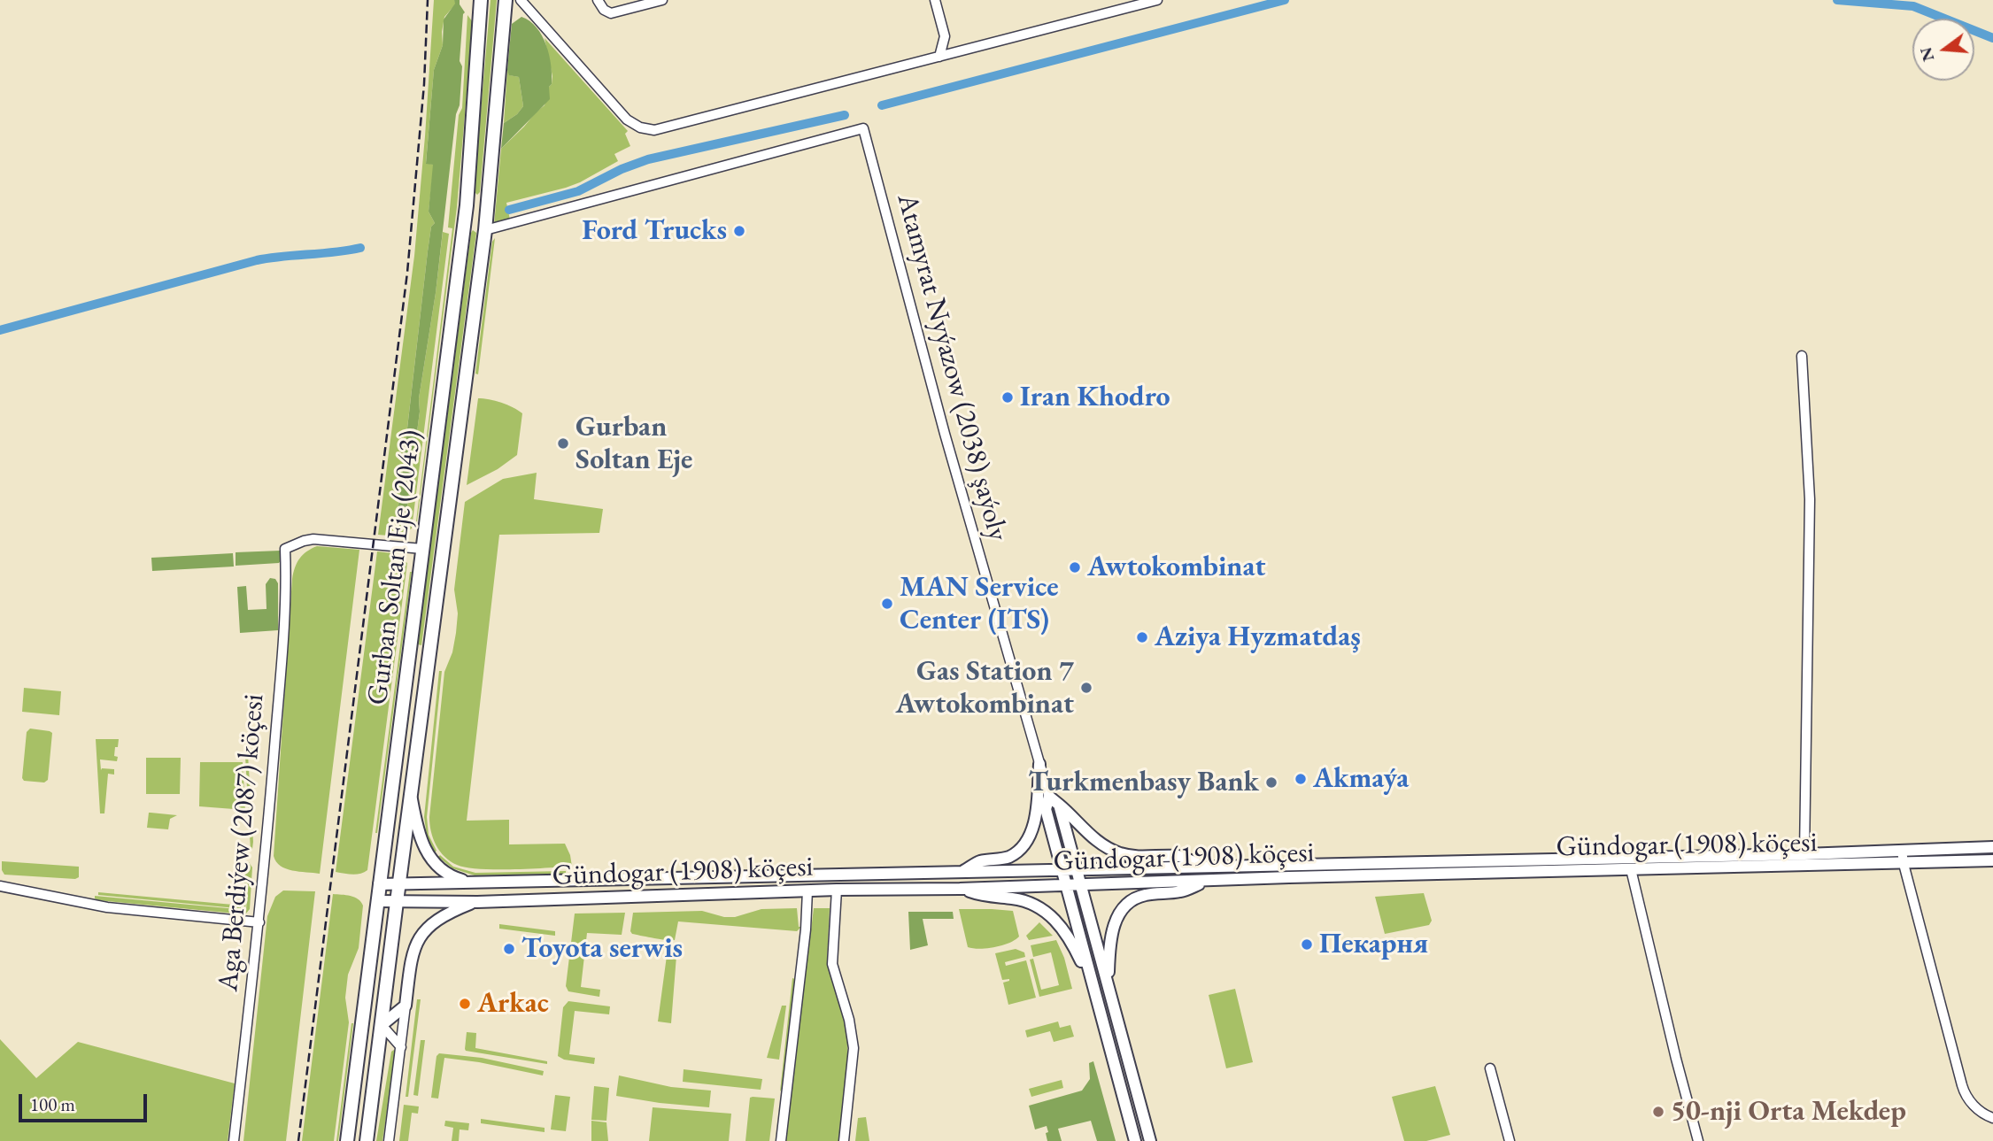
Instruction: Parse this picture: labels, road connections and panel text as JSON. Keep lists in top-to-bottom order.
{
  "streets": {
    "highway": ["Gurban Soltan Eje (2043)"],
    "main road": ["Atamyrat Nyýazow (2038) şaýoly", "Gündogar (1908) köçesi"],
    "street": ["Aga Berdiýew (2087) köçesi"]
  },
  "crossings": [
    ["Atamyrat Nyýazow (2038) şaýoly", "Gurban Soltan Eje (2043)"],
    ["Atamyrat Nyýazow (2038) şaýoly", "Gündogar (1908) köçesi"],
    ["Gurban Soltan Eje (2043)", "Aga Berdiýew (2087) köçesi"],
    ["Gurban Soltan Eje (2043)", "Gündogar (1908) köçesi"]
  ],
  "places": [
    "Ford Trucks",
    "Iran Khodro",
    "Gurban Soltan Eje",
    "Awtokombinat",
    "MAN Service Center (ITS)",
    "Aziya Hyzmatdaş",
    "Gas Station 7 Awtokombinat",
    "Аkmaýa",
    "Turkmenbasy Bank",
    "Пекарня",
    "Toyota serwis",
    "Arkac",
    "50-nji Orta Mekdep"
  ],
  "scale_bar": "100 m",
  "north": "left"
}
